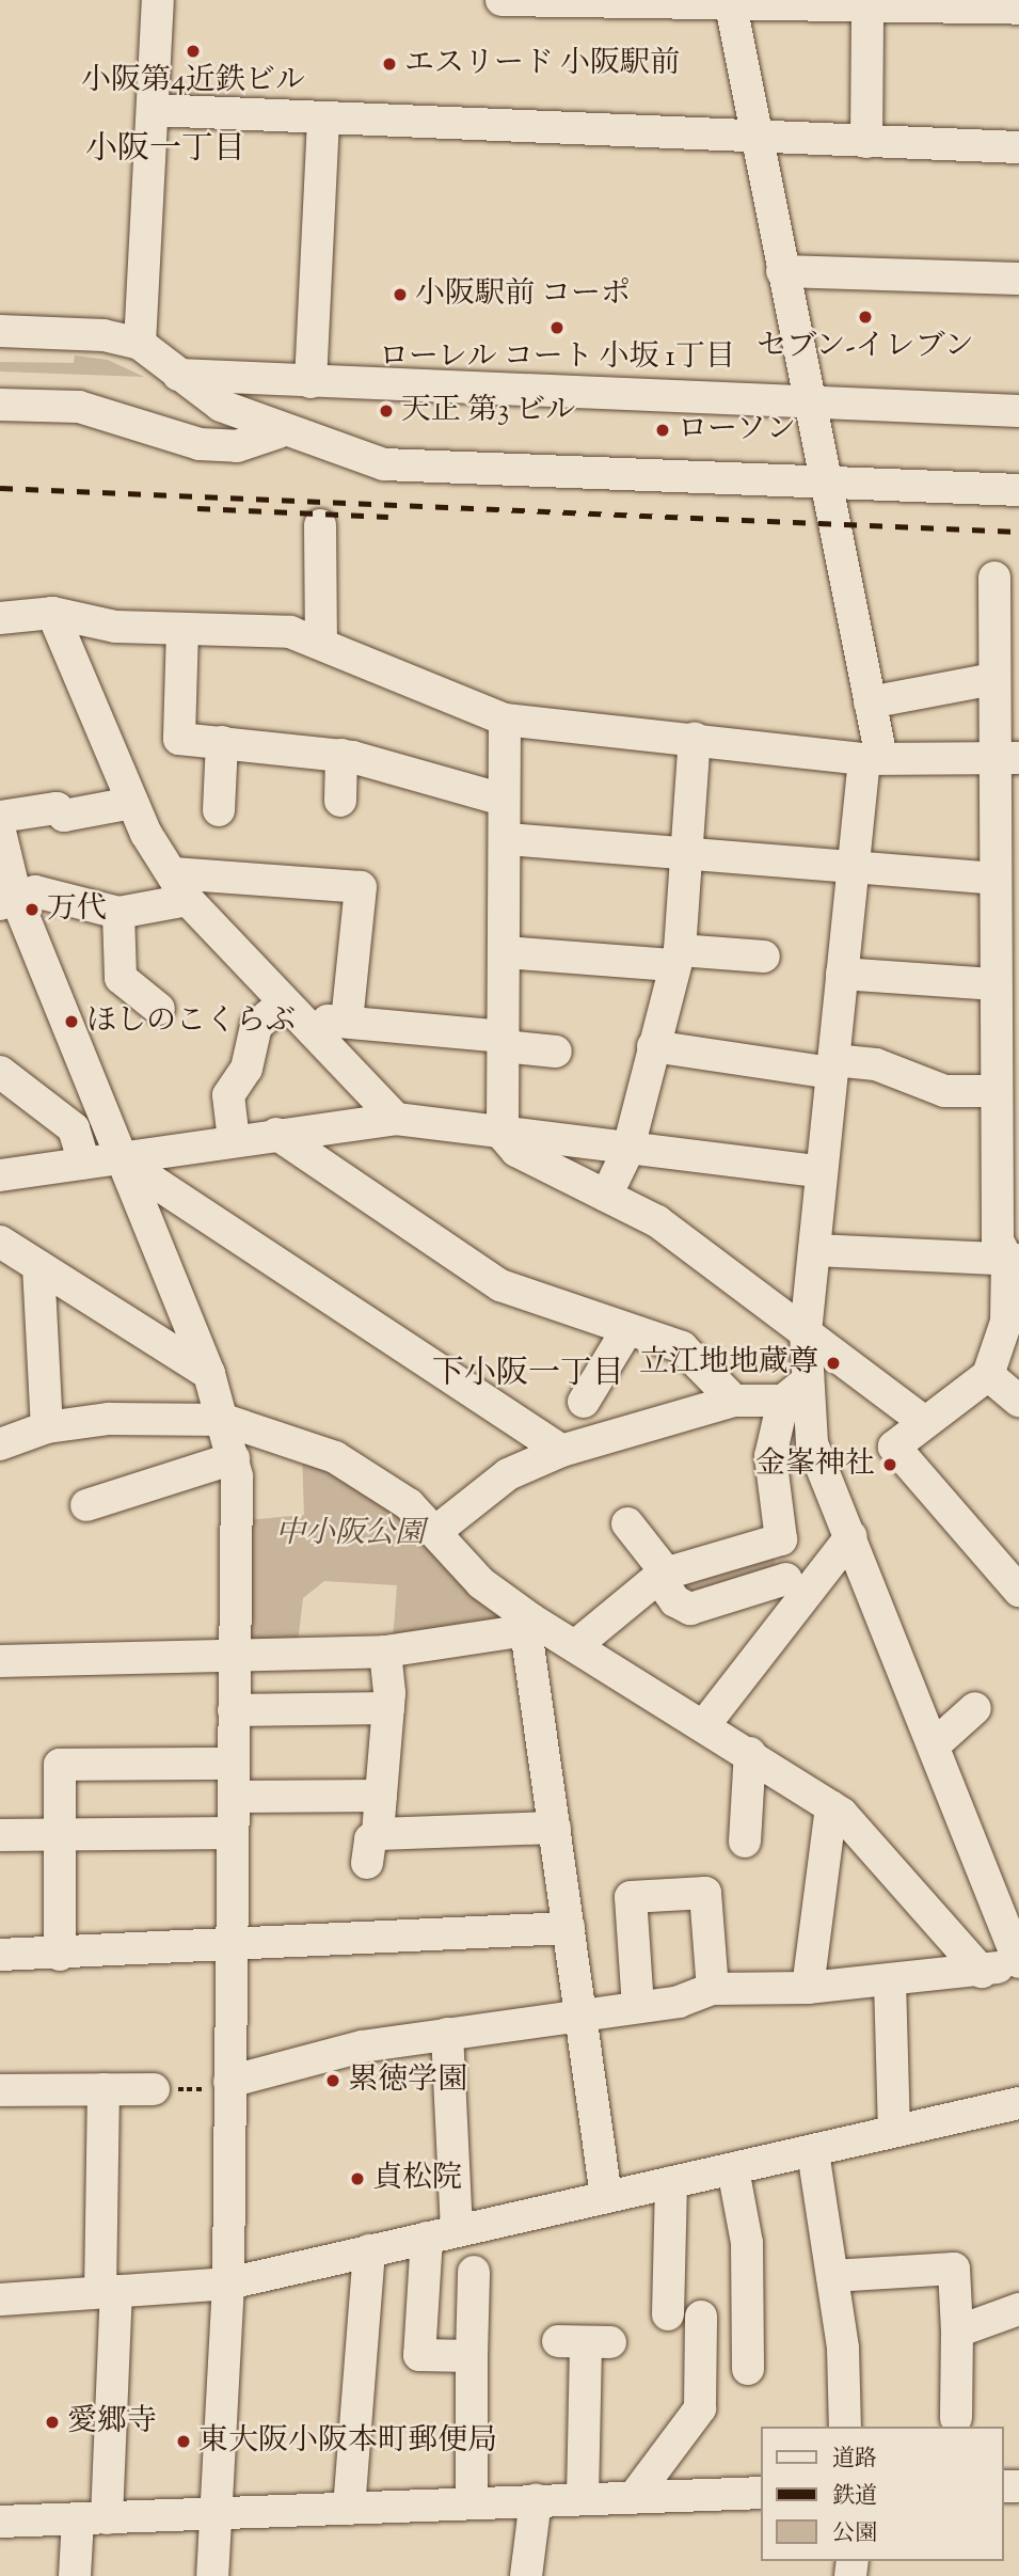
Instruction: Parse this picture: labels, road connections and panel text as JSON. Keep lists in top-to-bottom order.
{
  "districts": ["小阪一丁目", "下小阪一丁目"],
  "parks": ["中小阪公園"],
  "places": [
    "小阪第4近鉄ビル",
    "エスリード 小阪駅前",
    "小阪駅前 コーポ",
    "セブン-イレブン",
    "ローレル コート 小坂 1丁目",
    "天正 第3 ビル",
    "ローソン",
    "万代",
    "ほしのこくらぶ",
    "立江地地蔵尊",
    "金峯神社",
    "累徳学園",
    "貞松院",
    "愛郷寺",
    "東大阪小阪本町郵便局"
  ],
  "legend": ["道路", "鉄道", "公園"]
}
